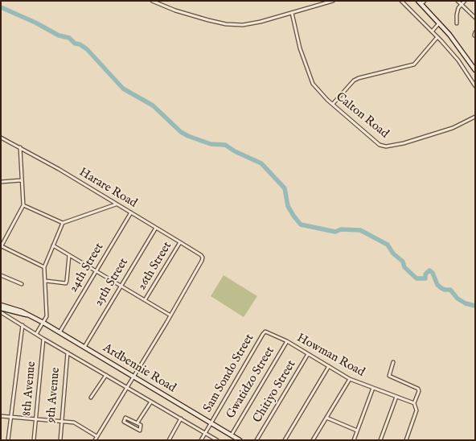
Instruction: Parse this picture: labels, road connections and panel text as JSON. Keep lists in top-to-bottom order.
{
  "streets": {
    "main road": ["Ardbennie Road"],
    "street": [
      "Calton Road",
      "Harare Road",
      "26th Street",
      "24th Street",
      "25th Street",
      "Howman Road",
      "Sam Sondo Street",
      "Gwatidzo Street",
      "8th Avenue",
      "Chitiyo Street",
      "9th Avenue"
    ]
  },
  "crossings": [
    ["Harare Road", "26th Street"],
    ["Harare Road", "24th Street"],
    ["Harare Road", "25th Street"],
    ["24th Street", "Ardbennie Road"],
    ["25th Street", "Ardbennie Road"],
    ["Howman Road", "Sam Sondo Street"],
    ["Howman Road", "Gwatidzo Street"],
    ["Howman Road", "Chitiyo Street"],
    ["Ardbennie Road", "Sam Sondo Street"],
    ["Ardbennie Road", "Gwatidzo Street"]
  ]
}
